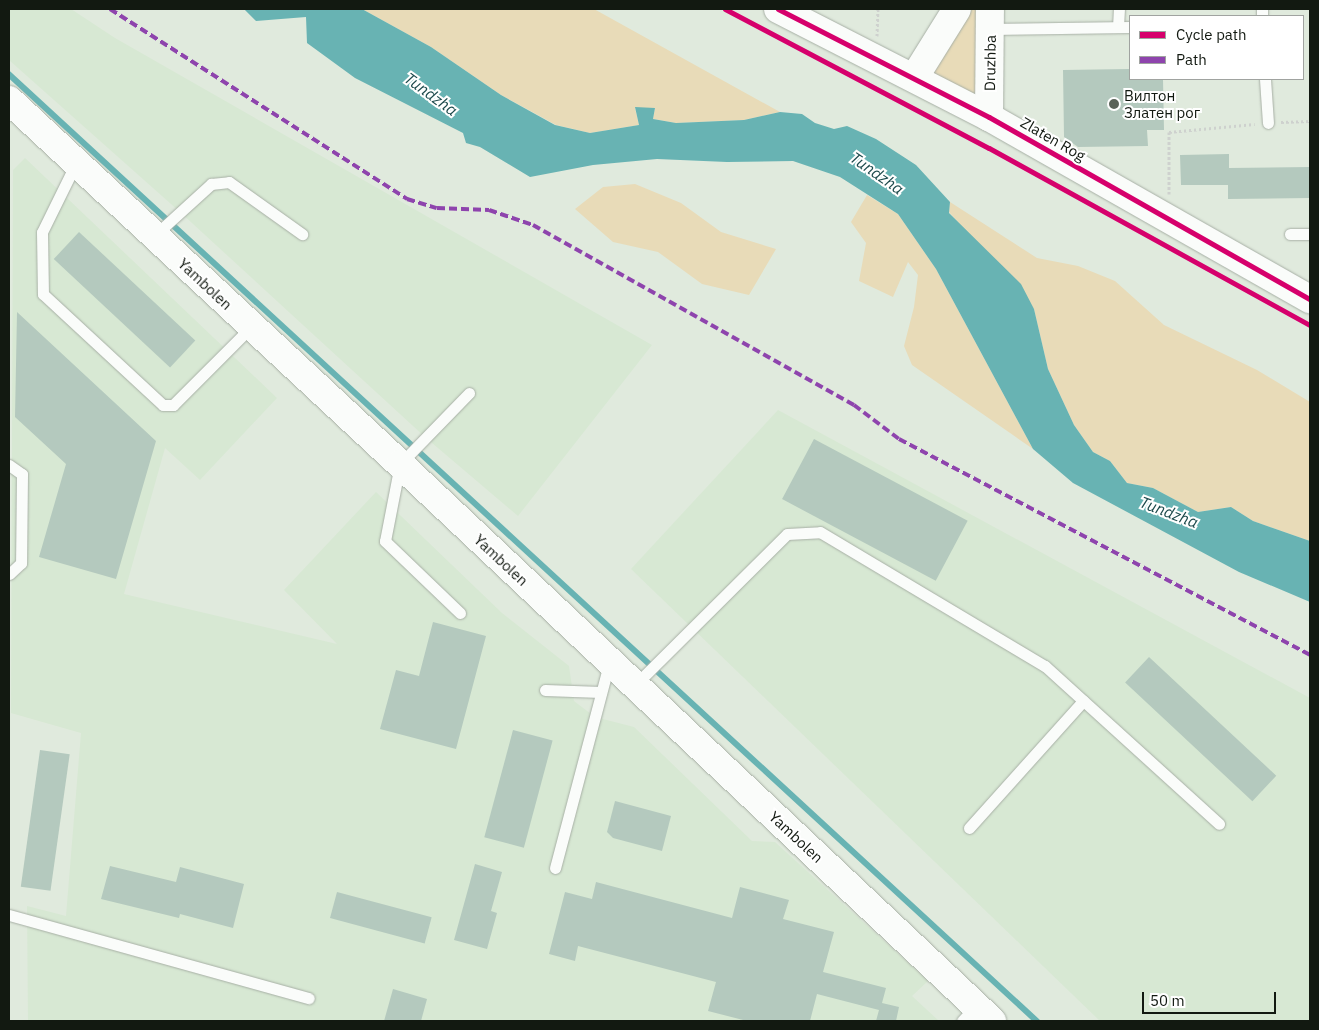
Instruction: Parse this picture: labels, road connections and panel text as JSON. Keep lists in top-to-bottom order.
{
  "streets": {
    "main road": ["Druzhba", "Zlaten Rog", "Yambolen"]
  },
  "crossings": [
    ["Druzhba", "Zlaten Rog"]
  ],
  "water": ["Tundzha"],
  "places": ["Вилтон Златен рог"],
  "legend": ["Cycle path", "Path"],
  "scale_bar": "50 m"
}
